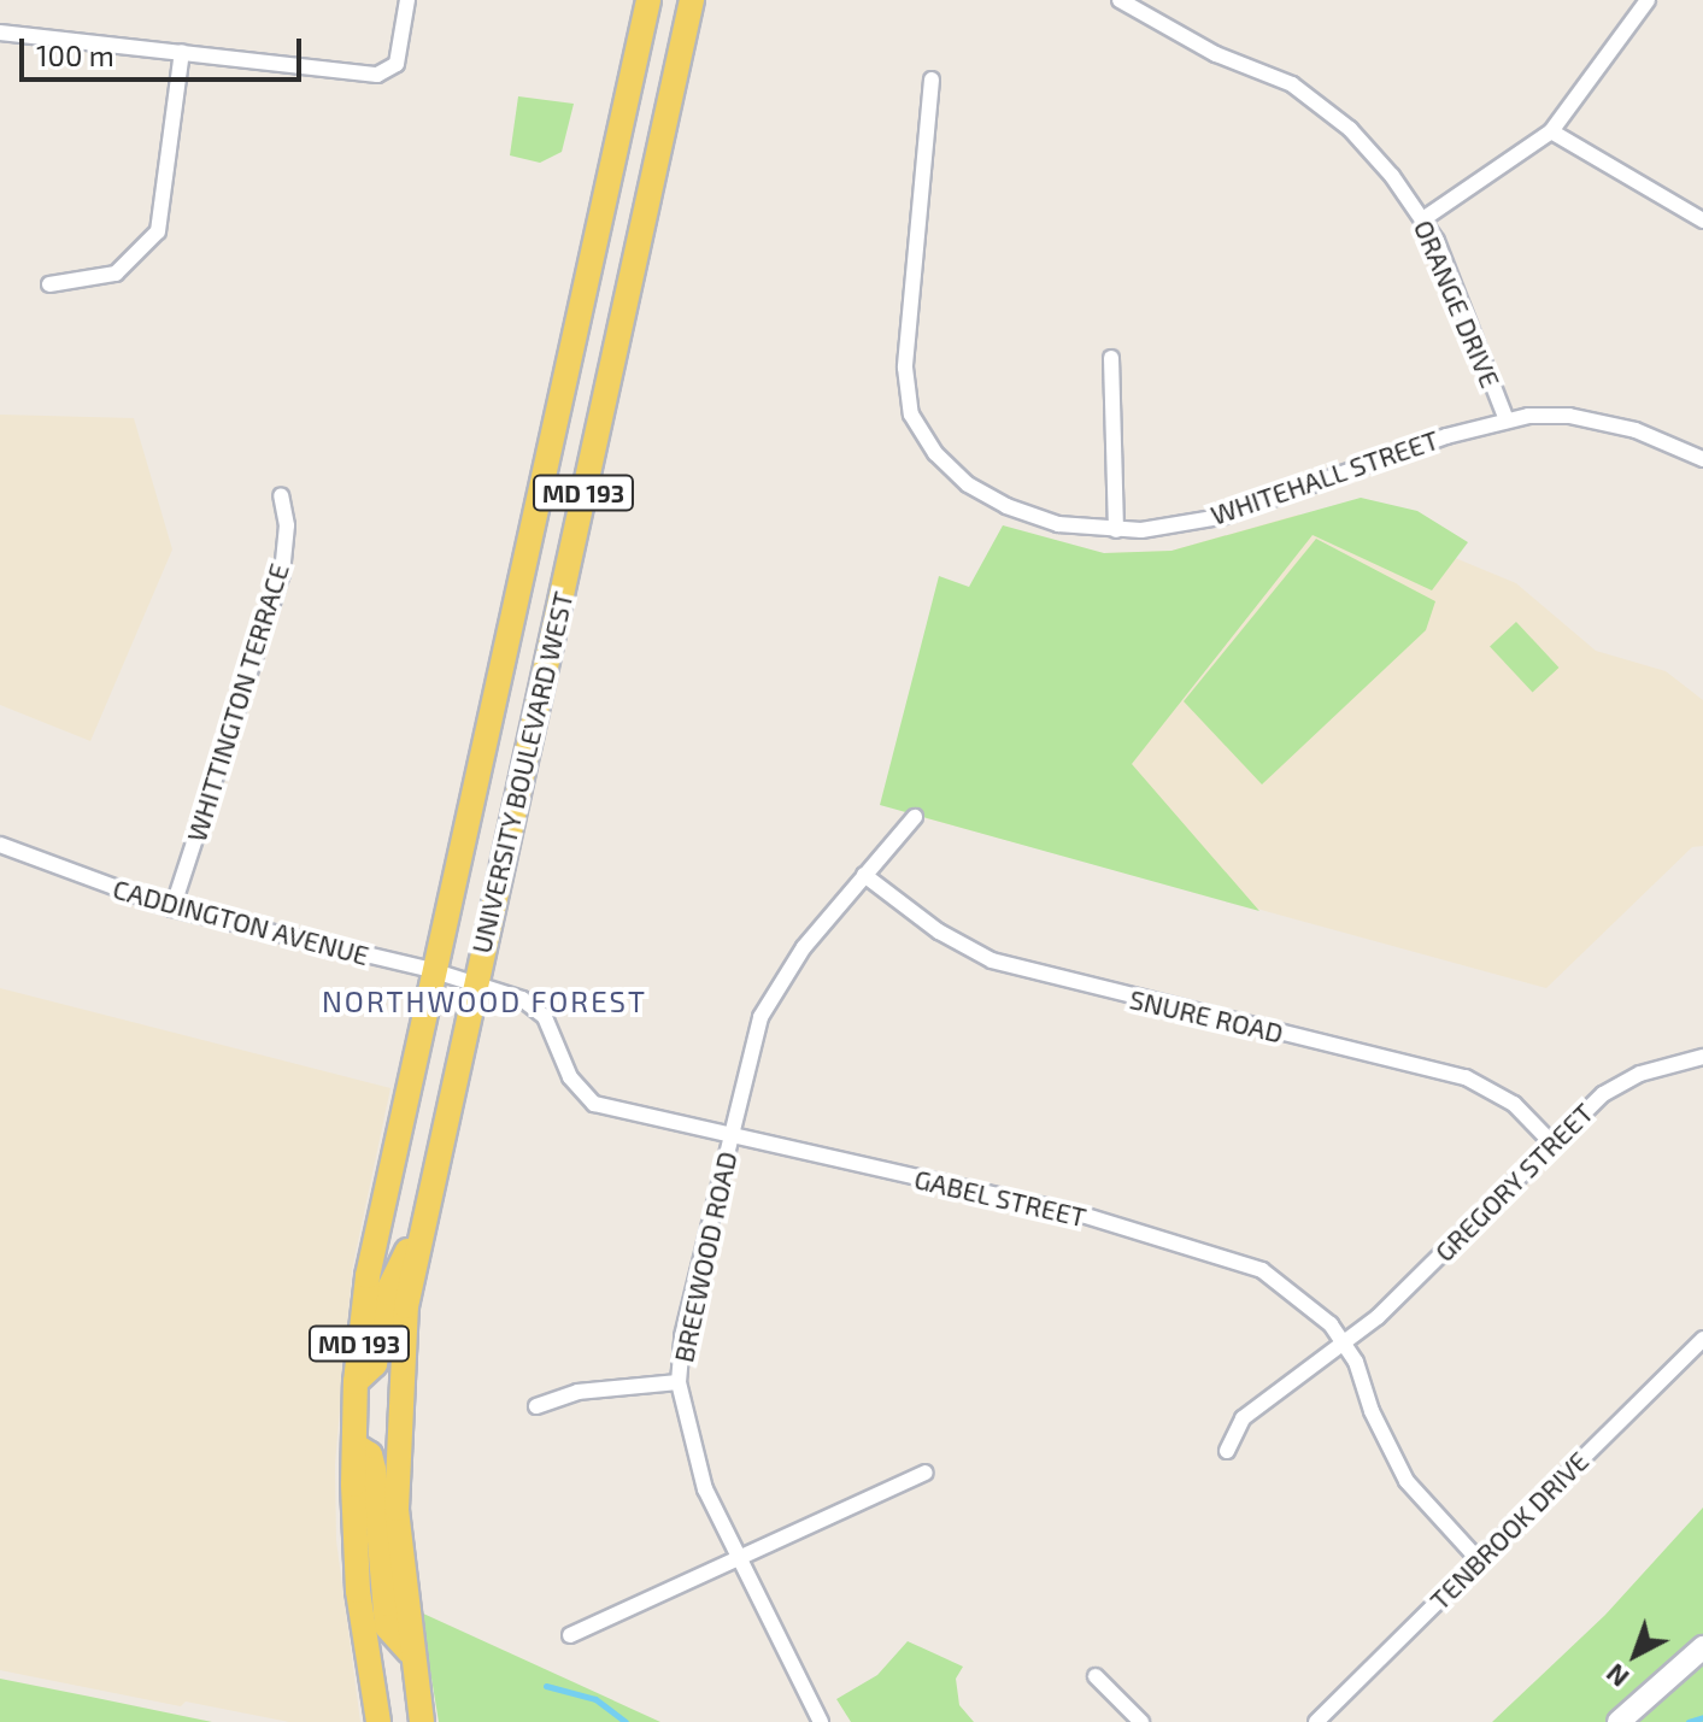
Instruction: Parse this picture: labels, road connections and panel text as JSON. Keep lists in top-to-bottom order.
{
  "streets": {
    "main road": ["MD 193", "UNIVERSITY BOULEVARD WEST"],
    "street": [
      "ORANGE DRIVE",
      "WHITEHALL STREET",
      "WHITTINGTON TERRACE",
      "CADDINGTON AVENUE",
      "SNURE ROAD",
      "GREGORY STREET",
      "GABEL STREET",
      "BREEWOOD ROAD",
      "TENBROOK DRIVE"
    ]
  },
  "crossings": [
    ["ORANGE DRIVE", "WHITEHALL STREET"],
    ["WHITTINGTON TERRACE", "CADDINGTON AVENUE"],
    ["UNIVERSITY BOULEVARD WEST", "CADDINGTON AVENUE"],
    ["UNIVERSITY BOULEVARD WEST", "GABEL STREET"],
    ["CADDINGTON AVENUE", "GABEL STREET"],
    ["SNURE ROAD", "GREGORY STREET"],
    ["SNURE ROAD", "BREEWOOD ROAD"],
    ["GREGORY STREET", "GABEL STREET"],
    ["GABEL STREET", "BREEWOOD ROAD"],
    ["GABEL STREET", "TENBROOK DRIVE"]
  ],
  "districts": ["NORTHWOOD FOREST"],
  "scale_bar": "100 m",
  "north": "bottom left"
}
